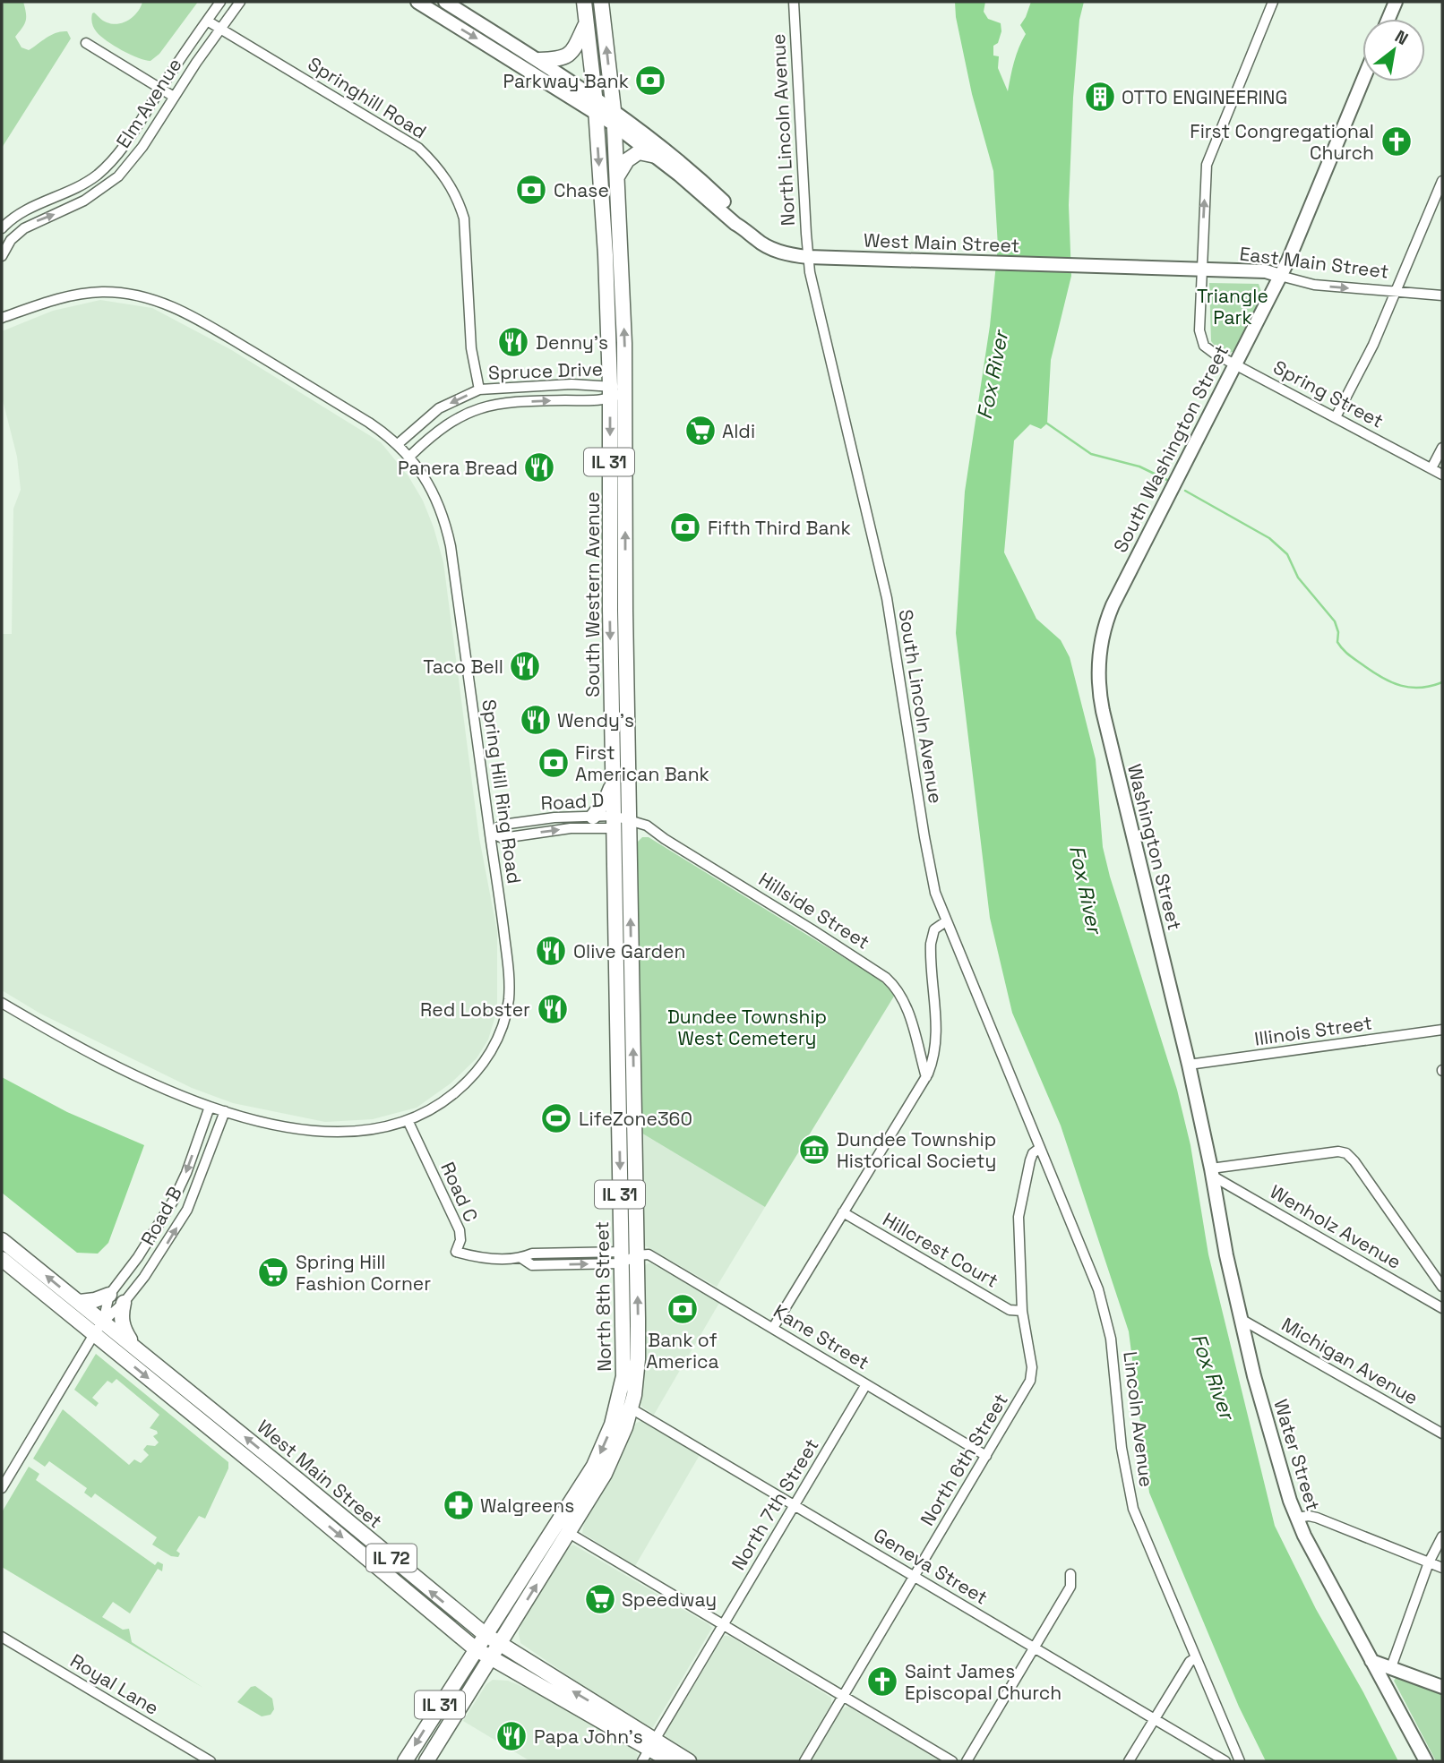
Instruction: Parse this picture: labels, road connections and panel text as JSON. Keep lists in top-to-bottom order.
{
  "streets": {
    "main road": [
      "West Main Street",
      "IL 31",
      "South Western Avenue",
      "North 8th Street",
      "IL 72"
    ],
    "street": [
      "Springhill Road",
      "Elm Avenue",
      "North Lincoln Avenue",
      "East Main Street",
      "Spruce Drive",
      "Spring Street",
      "South Washington Street",
      "South Lincoln Avenue",
      "Spring Hill Ring Road",
      "Road D",
      "Washington Street",
      "Hillside Street",
      "Illinois Street",
      "Road C",
      "Road B",
      "Wenholz Avenue",
      "Hillcrest Court",
      "Kane Street",
      "Michigan Avenue",
      "Lincoln Avenue",
      "Water Street",
      "North 6th Street",
      "North 7th Street",
      "Geneva Street",
      "Royal Lane"
    ]
  },
  "crossings": [
    ["Springhill Road", "Elm Avenue"],
    ["Springhill Road", "Spruce Drive"],
    ["North Lincoln Avenue", "West Main Street"],
    ["North Lincoln Avenue", "South Lincoln Avenue"],
    ["West Main Street", "East Main Street"],
    ["West Main Street", "IL 31"],
    ["West Main Street", "South Western Avenue"],
    ["West Main Street", "South Lincoln Avenue"],
    ["West Main Street", "Road B"],
    ["West Main Street", "North 8th Street"],
    ["West Main Street", "North 7th Street"],
    ["East Main Street", "Spring Street"],
    ["East Main Street", "South Washington Street"],
    ["Spruce Drive", "South Western Avenue"],
    ["Spruce Drive", "Spring Hill Ring Road"],
    ["Spring Street", "South Washington Street"],
    ["South Washington Street", "Washington Street"],
    ["IL 31", "South Western Avenue"],
    ["IL 31", "North 8th Street"],
    ["South Western Avenue", "Road D"],
    ["South Western Avenue", "Hillside Street"],
    ["South Western Avenue", "North 8th Street"],
    ["South Lincoln Avenue", "Lincoln Avenue"],
    ["South Lincoln Avenue", "North 6th Street"],
    ["Spring Hill Ring Road", "Road D"],
    ["Spring Hill Ring Road", "Road C"],
    ["Spring Hill Ring Road", "Road B"],
    ["Road D", "Hillside Street"],
    ["Road D", "North 8th Street"],
    ["Washington Street", "Illinois Street"],
    ["Washington Street", "Water Street"],
    ["Hillside Street", "North 8th Street"],
    ["Road C", "North 8th Street"],
    ["Road C", "Kane Street"],
    ["Wenholz Avenue", "Water Street"],
    ["Hillcrest Court", "North 6th Street"],
    ["North 8th Street", "Kane Street"],
    ["North 8th Street", "Geneva Street"],
    ["Kane Street", "North 6th Street"],
    ["Kane Street", "North 7th Street"],
    ["Michigan Avenue", "Water Street"],
    ["Lincoln Avenue", "North 6th Street"],
    ["North 6th Street", "Geneva Street"],
    ["North 7th Street", "Geneva Street"]
  ],
  "one_way": ["East Main Street"],
  "water": ["Fox River"],
  "parks": ["Triangle Park", "Dundee Township West Cemetery"],
  "places": {
    "bank": [
      "Parkway Bank",
      "Chase",
      "Fifth Third Bank",
      "First American Bank",
      "Bank of America"
    ],
    "building": ["OTTO ENGINEERING"],
    "church": ["First Congregational Church", "Saint James Episcopal Church"],
    "restaurant": [
      "Denny's",
      "Panera Bread",
      "Taco Bell",
      "Wendy's",
      "Olive Garden",
      "Red Lobster",
      "Papa John's"
    ],
    "supermarket": ["Aldi", "Spring Hill Fashion Corner", "Speedway"],
    "sports": ["LifeZone360"],
    "museum": ["Dundee Township Historical Society"],
    "pharmacy": ["Walgreens"]
  },
  "north": "top right"
}
